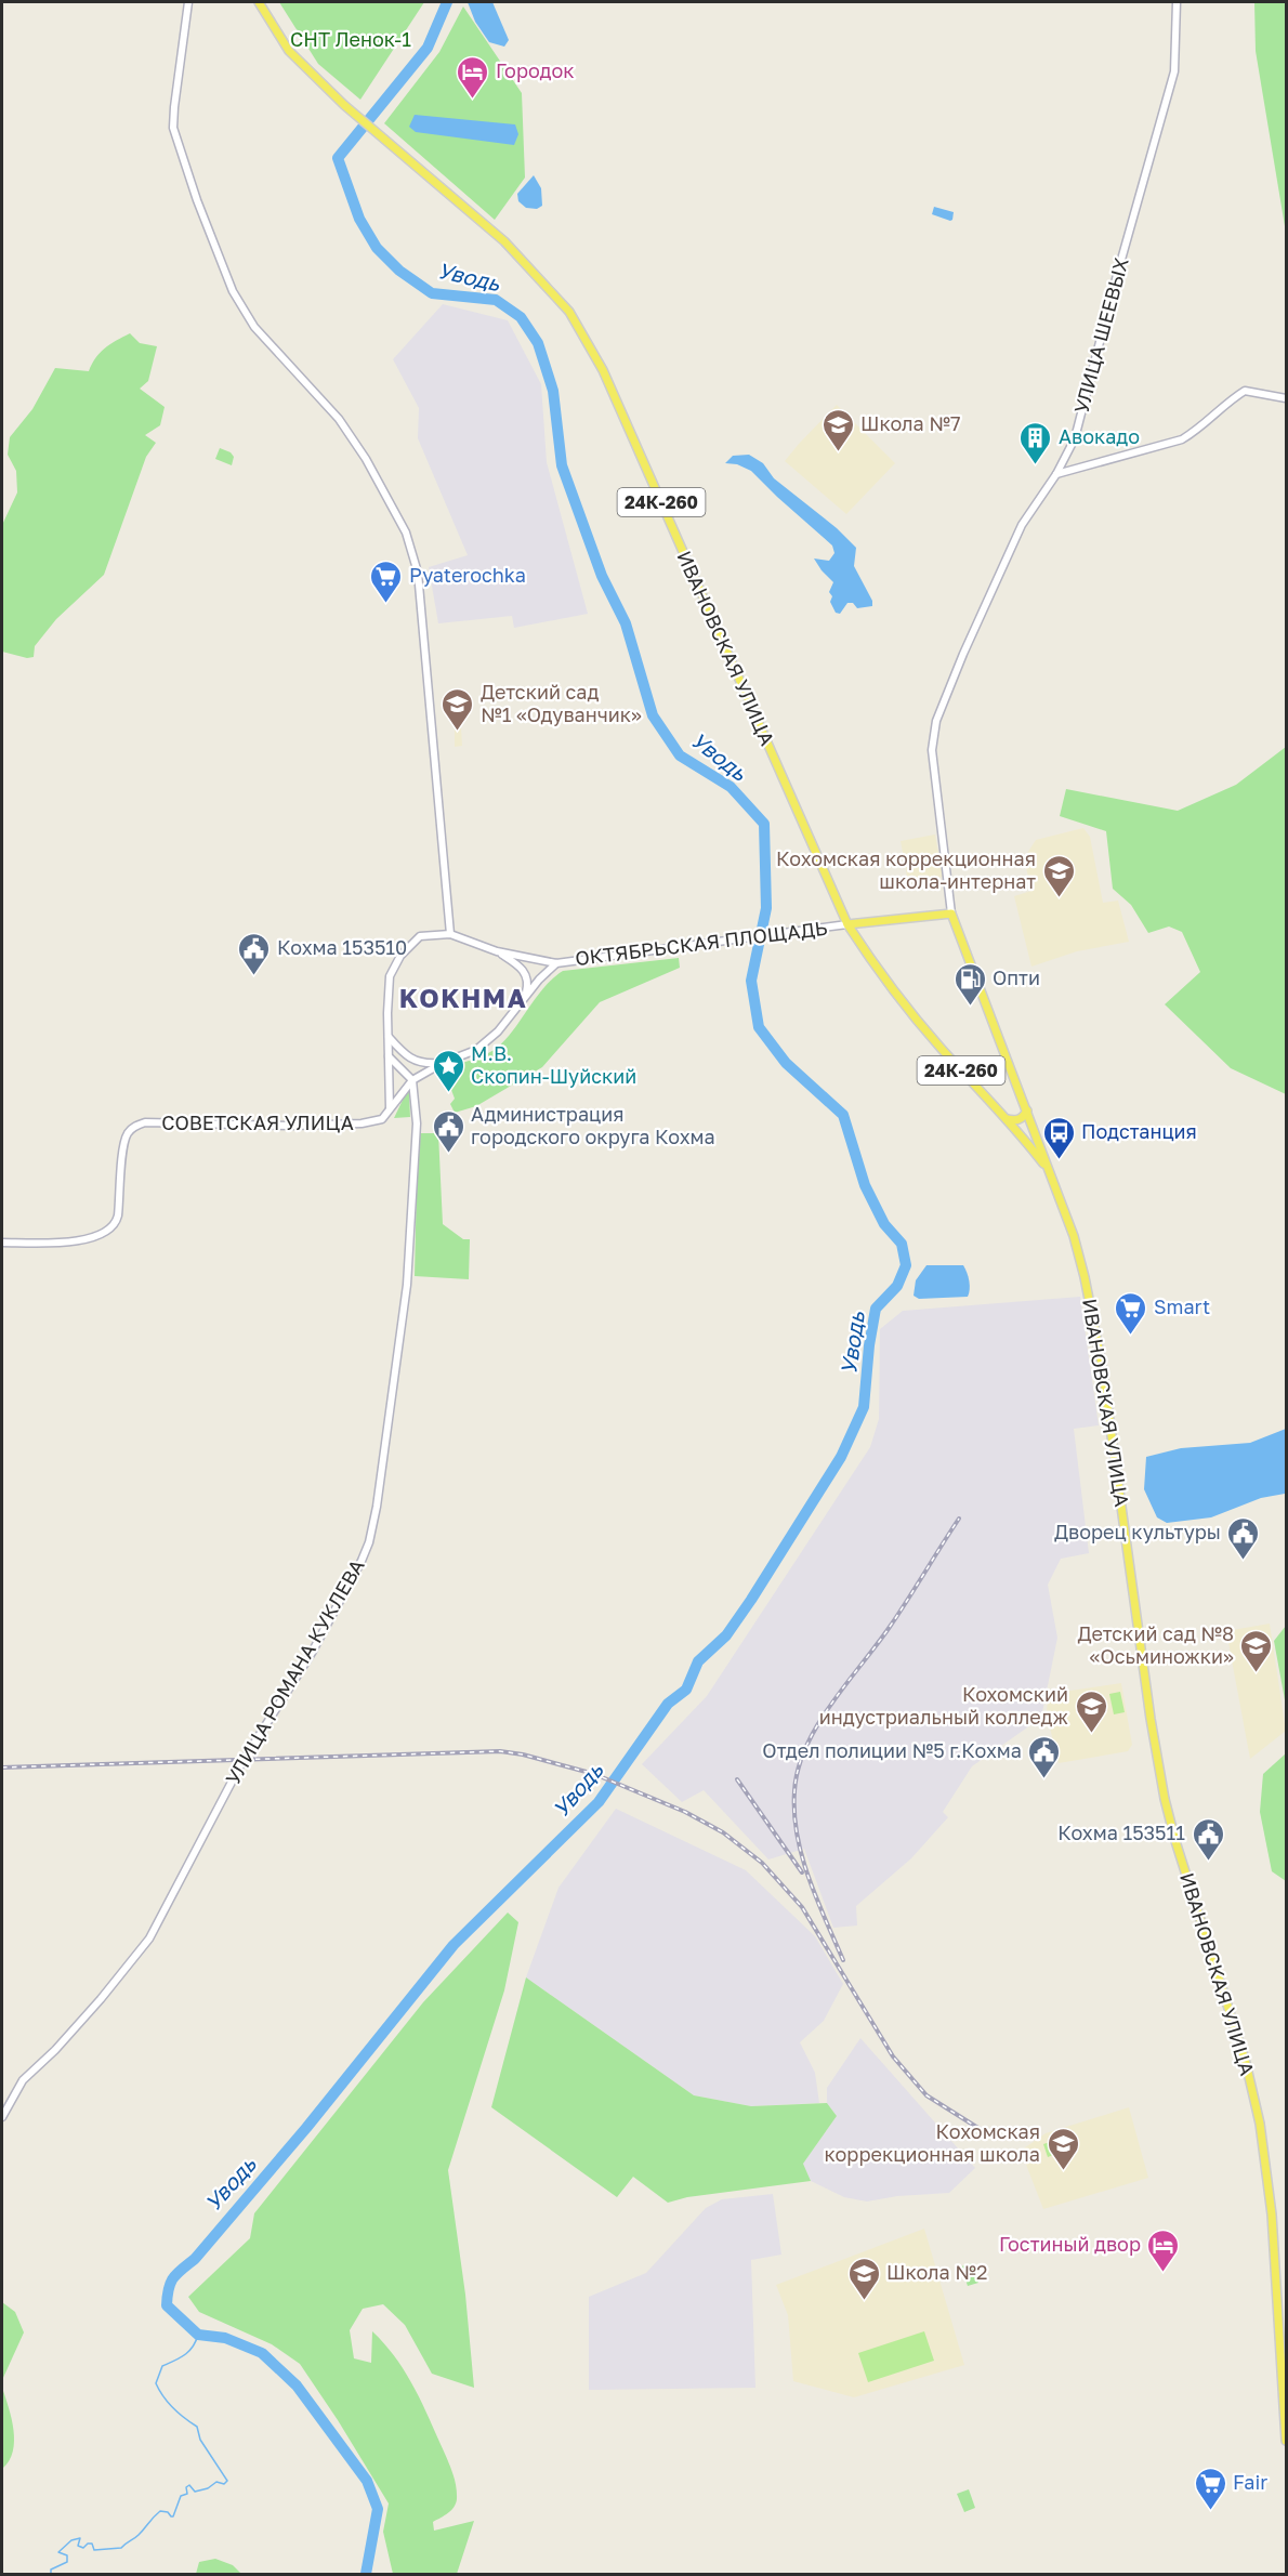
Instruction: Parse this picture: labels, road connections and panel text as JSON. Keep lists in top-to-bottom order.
{
  "streets": {
    "main road": ["24К-260", "ИВАНОВСКАЯ УЛИЦА"],
    "street": [
      "УЛИЦА ШЕЕВЫХ",
      "ОКТЯБРЬСКАЯ ПЛОЩАДЬ",
      "СОВЕТСКАЯ УЛИЦА",
      "УЛИЦА РОМАНА КУКЛЕВА"
    ]
  },
  "crossings": [
    ["УЛИЦА ШЕЕВЫХ", "ИВАНОВСКАЯ УЛИЦА"],
    ["ИВАНОВСКАЯ УЛИЦА", "ОКТЯБРЬСКАЯ ПЛОЩАДЬ"],
    ["ОКТЯБРЬСКАЯ ПЛОЩАДЬ", "СОВЕТСКАЯ УЛИЦА"],
    ["СОВЕТСКАЯ УЛИЦА", "УЛИЦА РОМАНА КУКЛЕВА"]
  ],
  "districts": ["KOKHMA"],
  "water": ["Уводь"],
  "parks": ["СНТ Ленок-1"],
  "places": {
    "hotel": ["Городок", "Гостиный двор"],
    "school or university": [
      "Школа №7",
      "Детский сад №1 «Одуванчик»",
      "Кохомская коррекционная школа-интернат",
      "Детский сад №8 «Осьминожки»",
      "Кохомский индустриальный колледж",
      "Кохомская коррекционная школа",
      "Школа №2"
    ],
    "building": ["Авокадо"],
    "supermarket": ["Pyaterochka", "Smart", "Fair"],
    "public building": [
      "Кохма 153510",
      "Администрация городского округа Кохма",
      "Дворец культуры",
      "Отдел полиции №5 г.Кохма",
      "Кохма 153511"
    ],
    "fuel station": ["Опти"],
    "place": ["М.В. Скопин-Шуйский"],
    "bus stop": ["Подстанция"]
  }
}
